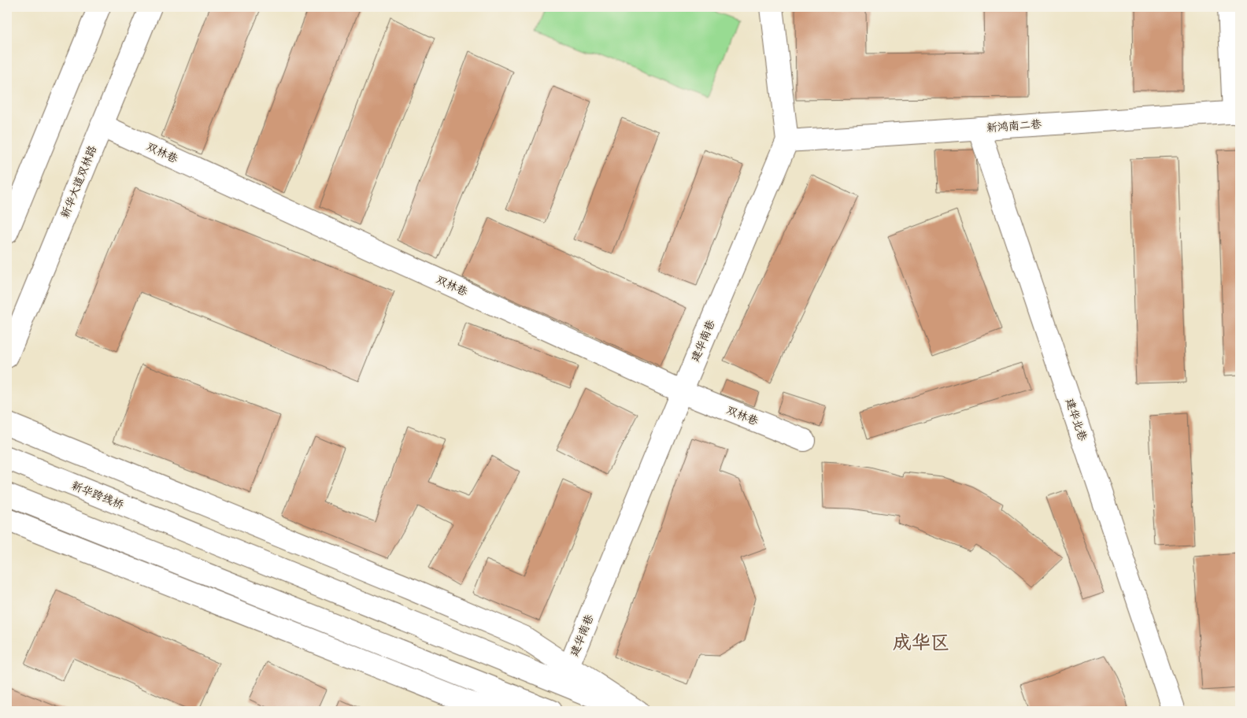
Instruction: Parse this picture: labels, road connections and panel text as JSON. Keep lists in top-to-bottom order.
{
  "streets": {
    "main road": [
      "新鸿南二巷",
      "双林巷",
      "新华大道双林路",
      "建华南巷",
      "建华北巷",
      "新华跨线桥"
    ]
  },
  "crossings": [
    ["新鸿南二巷", "建华南巷"],
    ["新鸿南二巷", "建华北巷"],
    ["双林巷", "新华大道双林路"],
    ["双林巷", "建华南巷"]
  ],
  "districts": ["成华区"]
}
